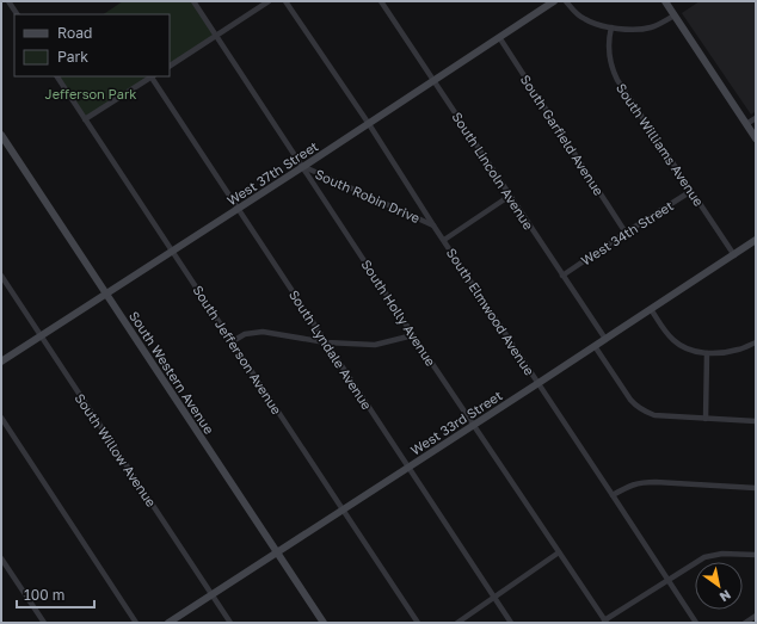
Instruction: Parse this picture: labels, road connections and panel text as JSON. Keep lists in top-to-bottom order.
{
  "streets": {
    "street": [
      "South Garfield Avenue",
      "South Williams Avenue",
      "South Lincoln Avenue",
      "West 37th Street",
      "South Robin Drive",
      "West 34th Street",
      "South Elmwood Avenue",
      "South Holly Avenue",
      "South Jefferson Avenue",
      "South Lyndale Avenue",
      "South Western Avenue",
      "West 33rd Street",
      "South Willow Avenue"
    ]
  },
  "crossings": [
    ["South Garfield Avenue", "West 37th Street"],
    ["South Garfield Avenue", "West 34th Street"],
    ["South Williams Avenue", "West 34th Street"],
    ["South Williams Avenue", "West 33rd Street"],
    ["South Lincoln Avenue", "West 37th Street"],
    ["South Lincoln Avenue", "West 34th Street"],
    ["South Lincoln Avenue", "West 33rd Street"],
    ["West 37th Street", "South Robin Drive"],
    ["West 37th Street", "South Elmwood Avenue"],
    ["West 37th Street", "South Holly Avenue"],
    ["West 37th Street", "South Jefferson Avenue"],
    ["West 37th Street", "South Lyndale Avenue"],
    ["West 37th Street", "South Western Avenue"],
    ["West 37th Street", "South Willow Avenue"],
    ["South Robin Drive", "South Elmwood Avenue"],
    ["South Robin Drive", "South Holly Avenue"],
    ["South Elmwood Avenue", "West 33rd Street"],
    ["South Holly Avenue", "West 33rd Street"],
    ["South Jefferson Avenue", "West 33rd Street"],
    ["South Lyndale Avenue", "West 33rd Street"],
    ["South Western Avenue", "West 33rd Street"],
    ["West 33rd Street", "South Willow Avenue"]
  ],
  "parks": ["Jefferson Park"],
  "legend": ["Road", "Park"],
  "scale_bar": "100 m",
  "north": "bottom right"
}
